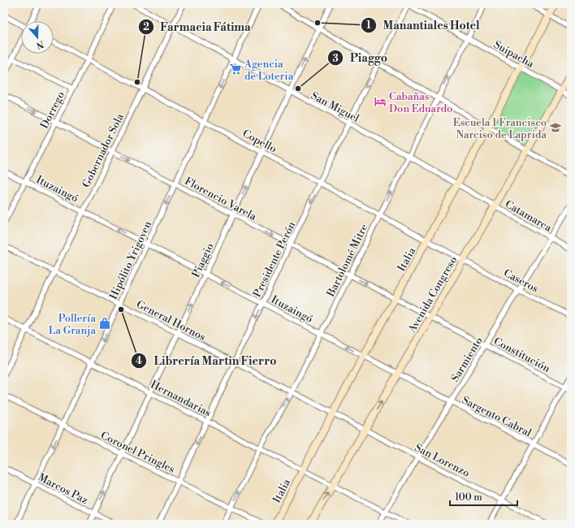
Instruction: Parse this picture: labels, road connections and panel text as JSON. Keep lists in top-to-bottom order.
{
  "streets": {
    "street": [
      "Suipacha",
      "San Miguel",
      "Dorrego",
      "Copello",
      "Gobernador Sola",
      "Ituzaingó",
      "Florencio Varela",
      "Catamarca",
      "Presidente Perón",
      "Italia",
      "Hipólito Yrigoyen",
      "Piaggio",
      "Bartolomé Mitre",
      "Caseros",
      "Avenida Congreso",
      "General Hornos",
      "Constitución",
      "Sarmiento",
      "Hernandarias",
      "Sargento Cabral",
      "Coronel Pringles",
      "San Lorenzo",
      "Marcos Paz"
    ]
  },
  "crossings": [
    ["Suipacha", "Presidente Perón"],
    ["Suipacha", "Italia"],
    ["Suipacha", "Bartolomé Mitre"],
    ["Suipacha", "Avenida Congreso"],
    ["San Miguel", "Gobernador Sola"],
    ["San Miguel", "Catamarca"],
    ["San Miguel", "Presidente Perón"],
    ["San Miguel", "Italia"],
    ["San Miguel", "Hipólito Yrigoyen"],
    ["San Miguel", "Piaggio"],
    ["San Miguel", "Bartolomé Mitre"],
    ["San Miguel", "Avenida Congreso"],
    ["Dorrego", "Copello"],
    ["Dorrego", "Ituzaingó"],
    ["Dorrego", "Florencio Varela"],
    ["Copello", "Gobernador Sola"],
    ["Copello", "Presidente Perón"],
    ["Copello", "Italia"],
    ["Copello", "Hipólito Yrigoyen"],
    ["Copello", "Piaggio"],
    ["Copello", "Bartolomé Mitre"],
    ["Copello", "Caseros"],
    ["Copello", "Avenida Congreso"],
    ["Gobernador Sola", "Ituzaingó"],
    ["Gobernador Sola", "Florencio Varela"],
    ["Gobernador Sola", "General Hornos"],
    ["Gobernador Sola", "Hernandarias"],
    ["Ituzaingó", "Presidente Perón"],
    ["Ituzaingó", "Italia"],
    ["Ituzaingó", "Hipólito Yrigoyen"],
    ["Ituzaingó", "Piaggio"],
    ["Ituzaingó", "Bartolomé Mitre"],
    ["Ituzaingó", "Avenida Congreso"],
    ["Ituzaingó", "Sargento Cabral"],
    ["Florencio Varela", "Presidente Perón"],
    ["Florencio Varela", "Italia"],
    ["Florencio Varela", "Hipólito Yrigoyen"],
    ["Florencio Varela", "Piaggio"],
    ["Florencio Varela", "Bartolomé Mitre"],
    ["Florencio Varela", "Avenida Congreso"],
    ["Florencio Varela", "Constitución"],
    ["Catamarca", "Avenida Congreso"],
    ["Catamarca", "Sarmiento"],
    ["Presidente Perón", "General Hornos"],
    ["Presidente Perón", "Hernandarias"],
    ["Presidente Perón", "Coronel Pringles"],
    ["Italia", "General Hornos"],
    ["Italia", "Hernandarias"],
    ["Hipólito Yrigoyen", "General Hornos"],
    ["Hipólito Yrigoyen", "Hernandarias"],
    ["Hipólito Yrigoyen", "Coronel Pringles"],
    ["Hipólito Yrigoyen", "Marcos Paz"],
    ["Piaggio", "General Hornos"],
    ["Piaggio", "Hernandarias"],
    ["Piaggio", "Coronel Pringles"],
    ["Piaggio", "Marcos Paz"],
    ["Bartolomé Mitre", "General Hornos"],
    ["Bartolomé Mitre", "Hernandarias"],
    ["Bartolomé Mitre", "Coronel Pringles"],
    ["Caseros", "Avenida Congreso"],
    ["Caseros", "Sarmiento"],
    ["Avenida Congreso", "General Hornos"],
    ["Avenida Congreso", "Constitución"],
    ["Avenida Congreso", "Hernandarias"],
    ["Avenida Congreso", "Sargento Cabral"],
    ["Avenida Congreso", "San Lorenzo"],
    ["General Hornos", "San Lorenzo"],
    ["Constitución", "Sarmiento"],
    ["Sarmiento", "Hernandarias"],
    ["Sarmiento", "Sargento Cabral"],
    ["Sarmiento", "San Lorenzo"]
  ],
  "one_way": [
    "Ituzaingó",
    "Florencio Varela",
    "Presidente Perón",
    "Hipólito Yrigoyen",
    "Piaggio",
    "Bartolomé Mitre"
  ],
  "places": {
    "other": [
      "Manantiales Hotel",
      "Farmacia Fátima",
      "Piaggo",
      "Librería Martin Fierro"
    ],
    "supermarket": ["Agencia de Loteria"],
    "hotel": ["Cabañas Don Eduardo"],
    "school or university": ["Escuela 1 Francisco Narciso de Laprida"],
    "shop": ["Pollería La Granja"]
  },
  "scale_bar": "100 m",
  "north": "bottom"
}
